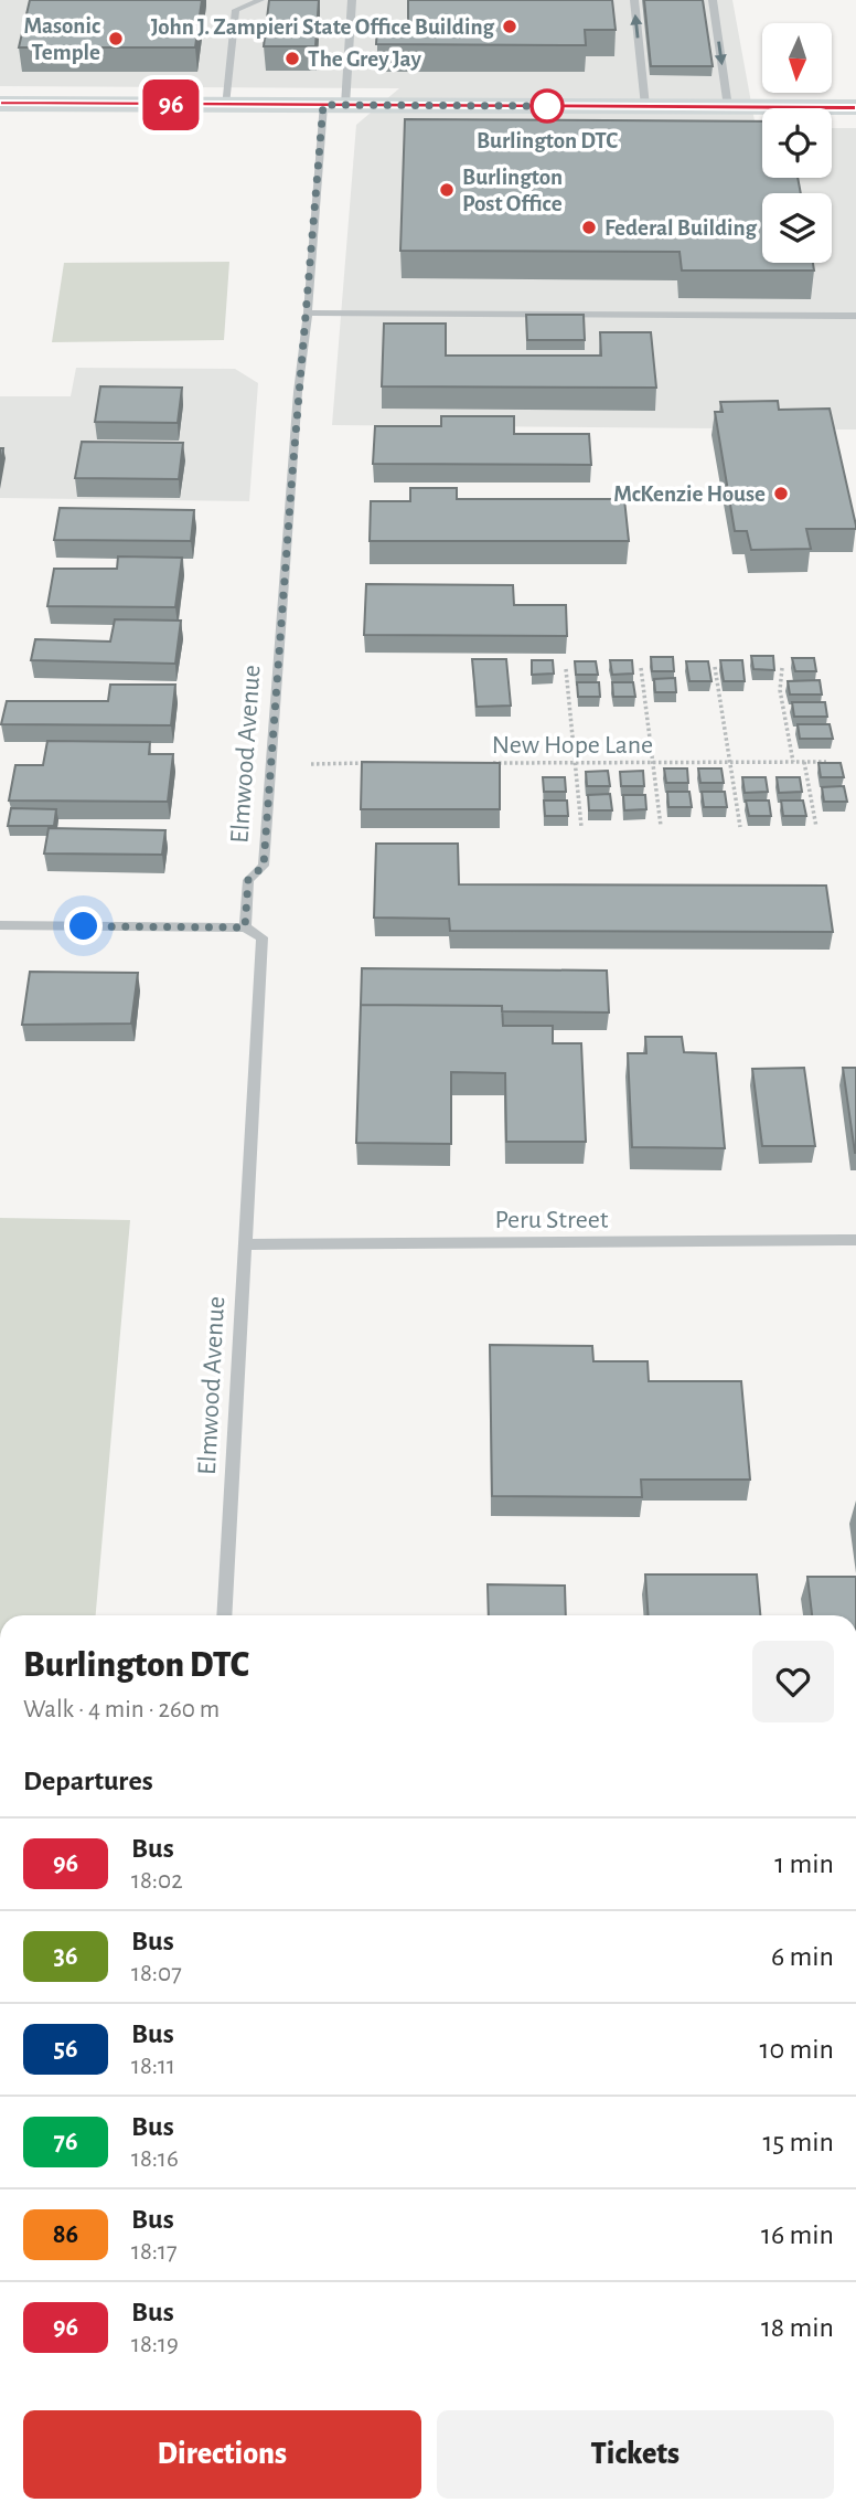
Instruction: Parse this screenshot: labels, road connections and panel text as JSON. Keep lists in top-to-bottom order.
{
  "streets": {
    "street": ["Elmwood Avenue", "Peru Street"],
    "path": ["New Hope Lane"]
  },
  "crossings": [
    ["Elmwood Avenue", "Peru Street"]
  ],
  "places": [
    "John J. Zampieri State Office Building",
    "Masonic Temple",
    "The Grey Jay",
    "Burlington DTC",
    "Burlington Post Office",
    "Federal Building",
    "McKenzie House"
  ],
  "lines": ["bus line 96"],
  "north": "bottom",
  "page": {
    "on_map": "96",
    "heading": [
      ["Burlington DTC", "Walk · 4 min · 260 m"],
      "Departures"
    ],
    "list": [
      {
        "mark": "96",
        "name": "Bus",
        "note": "18:02",
        "value": "1 min"
      },
      {
        "mark": "36",
        "name": "Bus",
        "note": "18:07",
        "value": "6 min"
      },
      {
        "mark": "56",
        "name": "Bus",
        "note": "18:11",
        "value": "10 min"
      },
      {
        "mark": "76",
        "name": "Bus",
        "note": "18:16",
        "value": "15 min"
      },
      {
        "mark": "86",
        "name": "Bus",
        "note": "18:17",
        "value": "16 min"
      },
      {
        "mark": "96",
        "name": "Bus",
        "note": "18:19",
        "value": "18 min"
      }
    ],
    "buttons": ["Directions", "Tickets"]
  }
}
